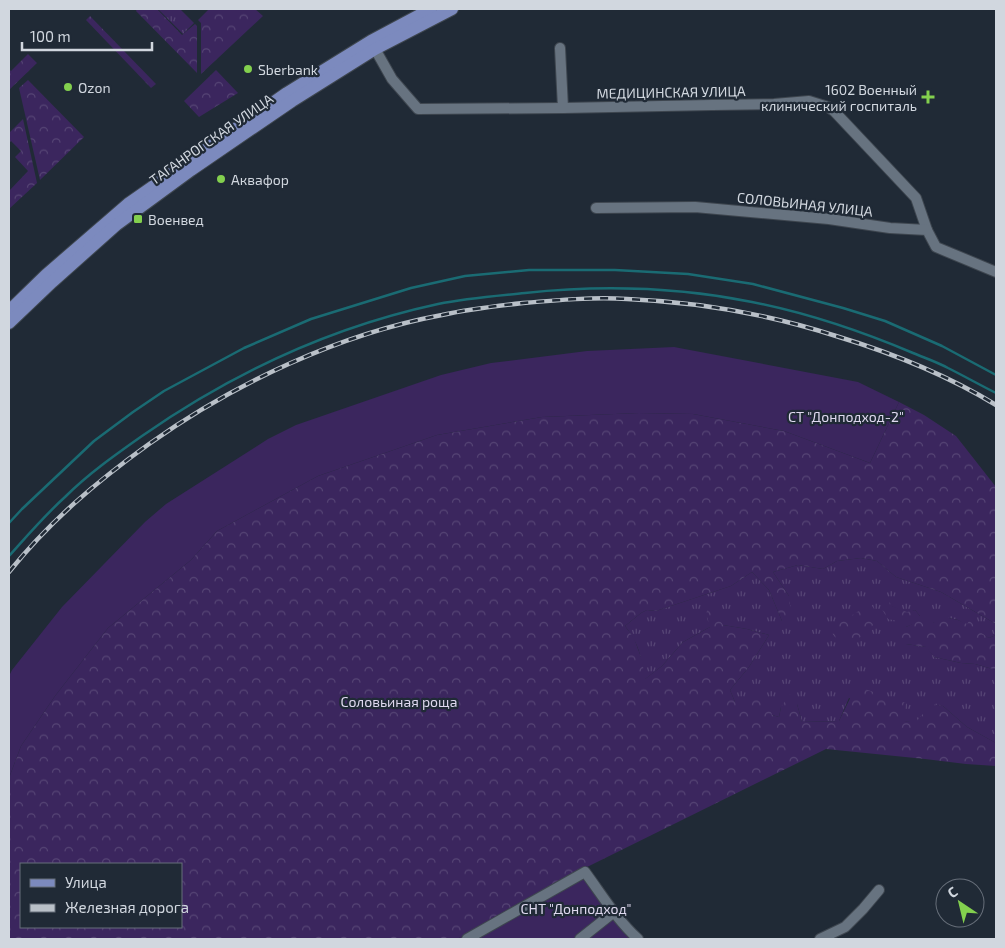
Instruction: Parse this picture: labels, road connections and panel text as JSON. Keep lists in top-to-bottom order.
{
  "streets": {
    "main road": ["ТАГАНРОГСКАЯ УЛИЦА"],
    "street": ["МЕДИЦИНСКАЯ УЛИЦА", "СОЛОВЬИНАЯ УЛИЦА"]
  },
  "crossings": [
    ["МЕДИЦИНСКАЯ УЛИЦА", "ТАГАНРОГСКАЯ УЛИЦА"],
    ["МЕДИЦИНСКАЯ УЛИЦА", "СОЛОВЬИНАЯ УЛИЦА"]
  ],
  "parks": ["СТ \"Донподход-2\"", "Соловьиная роща", "СНТ \"Донподход\""],
  "places": {
    "other": ["Sberbank", "Ozon", "Аквафор"],
    "health": ["1602 Военный клинический госпиталь"],
    "transit": ["Военвед"]
  },
  "legend": ["Улица", "Железная дорога"],
  "scale_bar": "100 m",
  "north": "top left"
}
